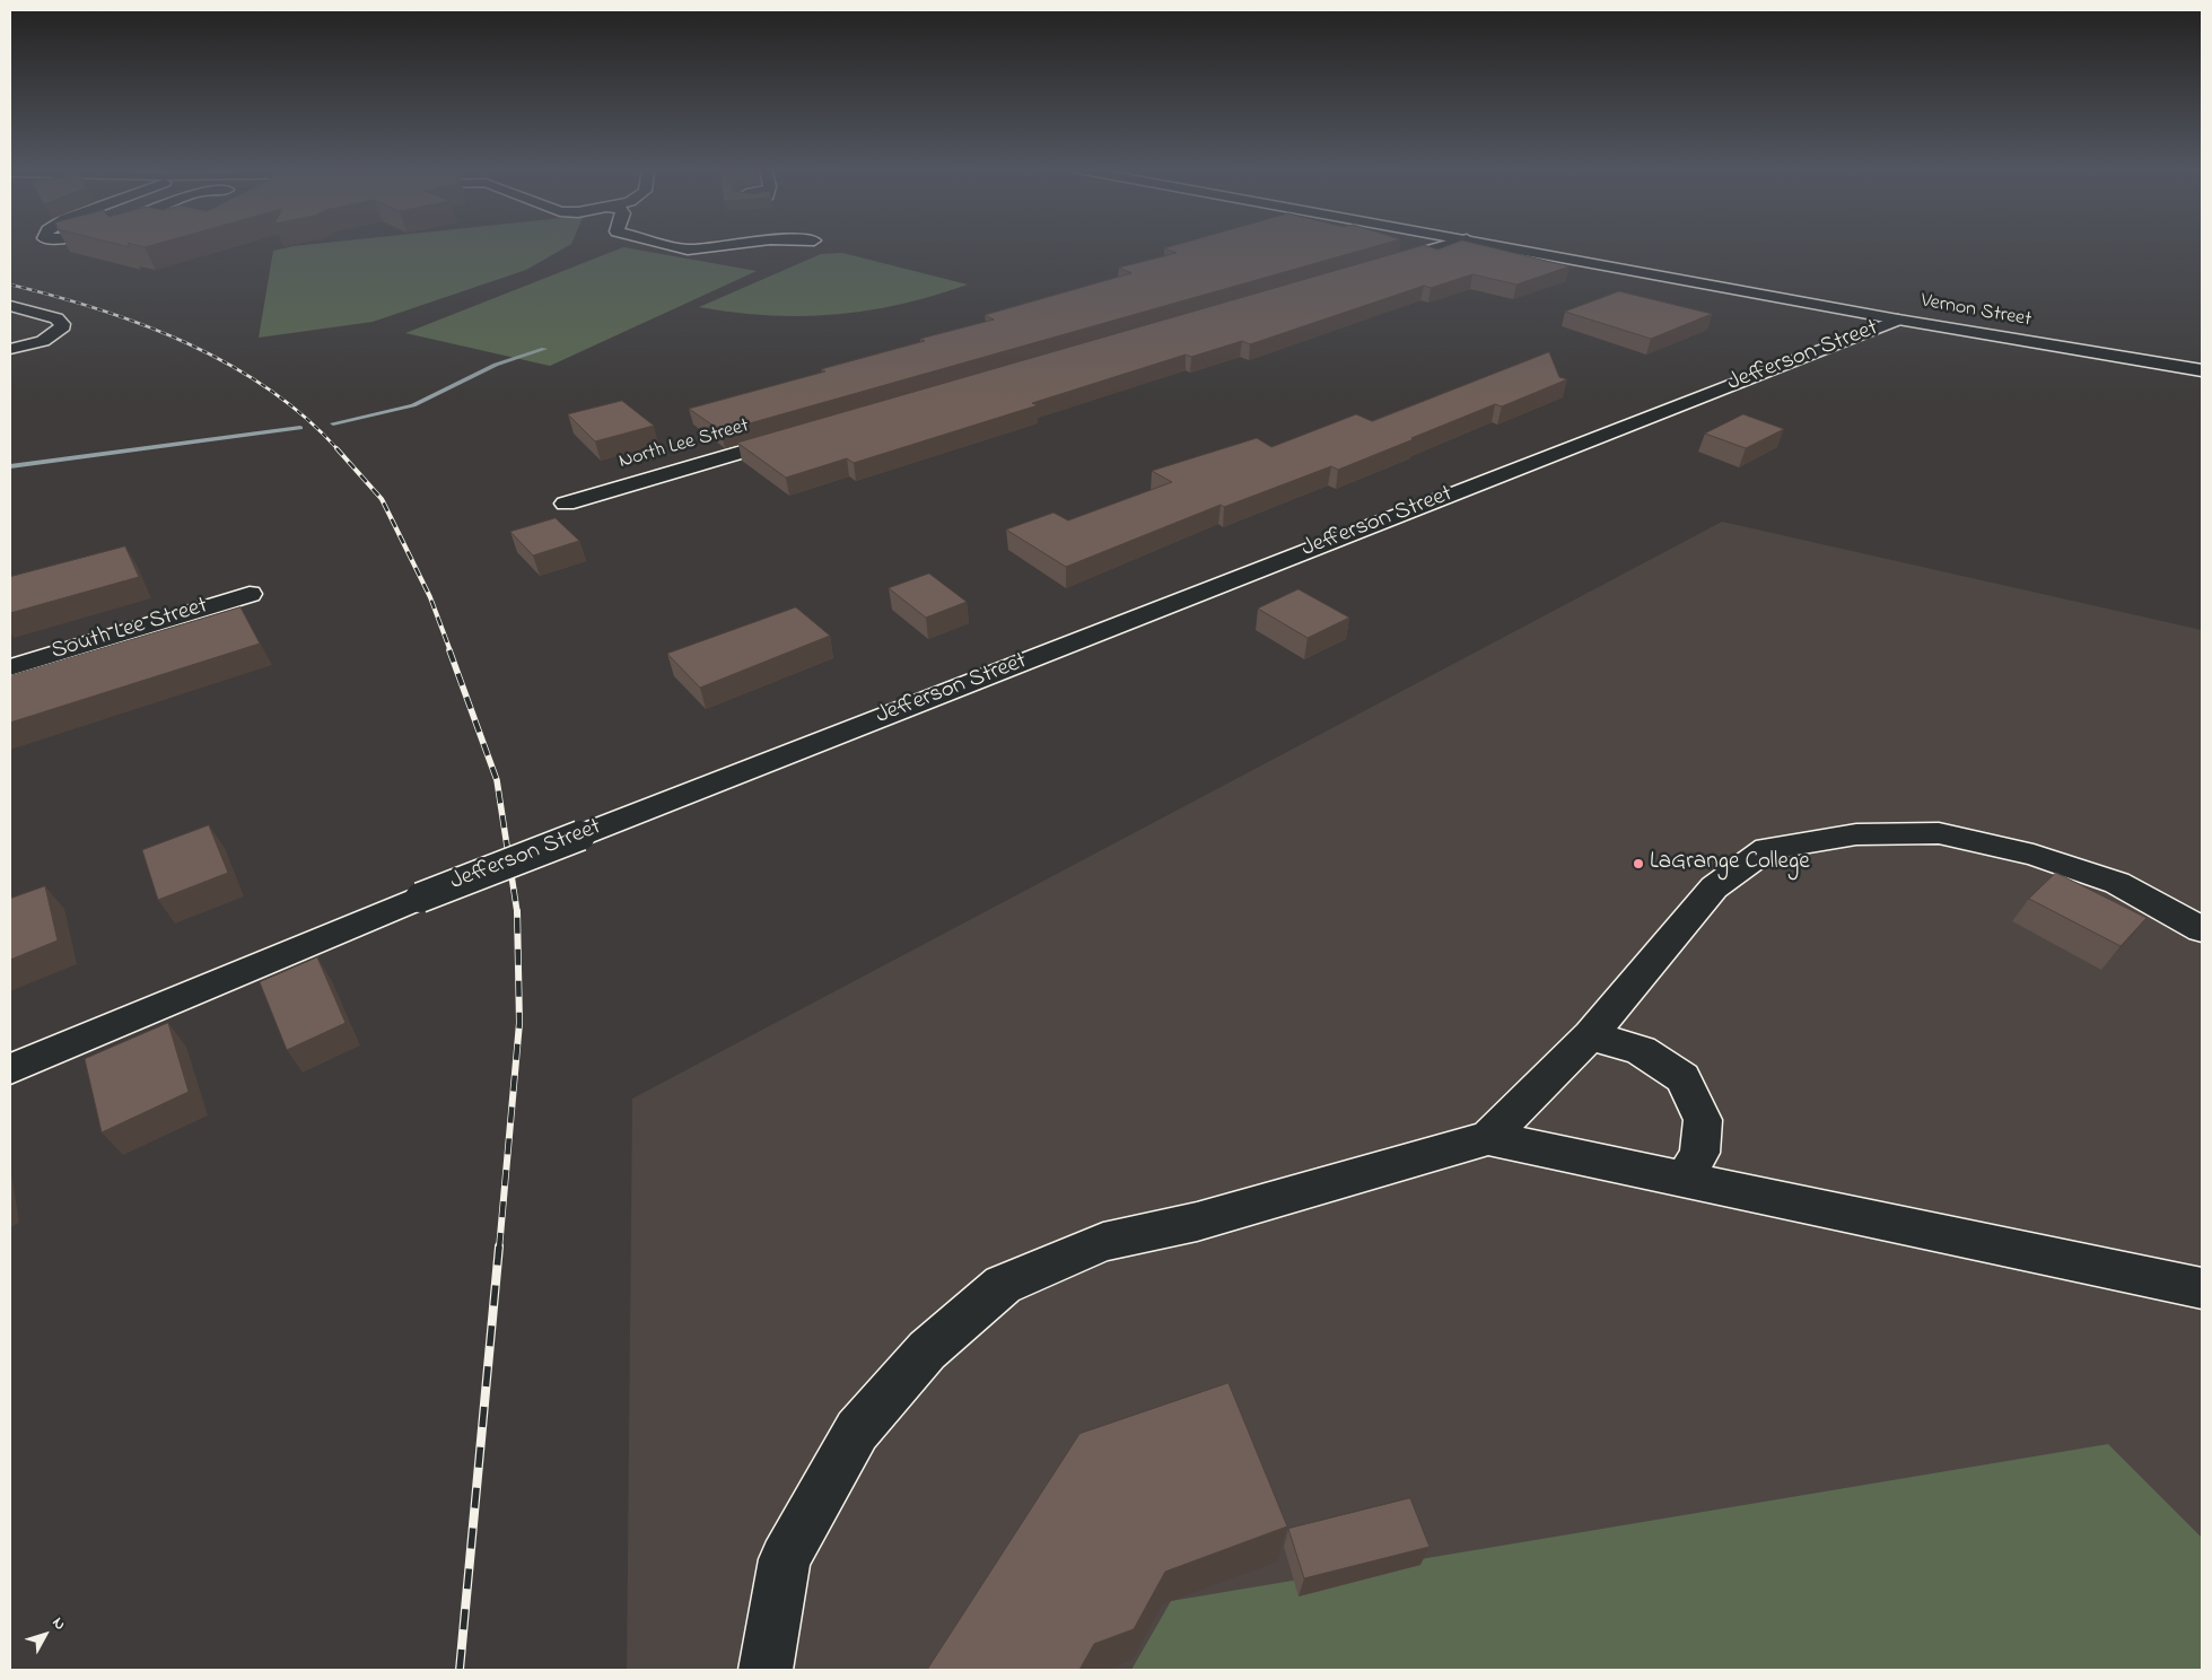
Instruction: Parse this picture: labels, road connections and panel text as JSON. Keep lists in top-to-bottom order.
{
  "streets": {
    "street": [
      "Vernon Street",
      "Jefferson Street",
      "North Lee Street",
      "South Lee Street"
    ]
  },
  "crossings": [
    ["Vernon Street", "Jefferson Street"]
  ],
  "places": ["LaGrange College"],
  "north": "top right"
}
